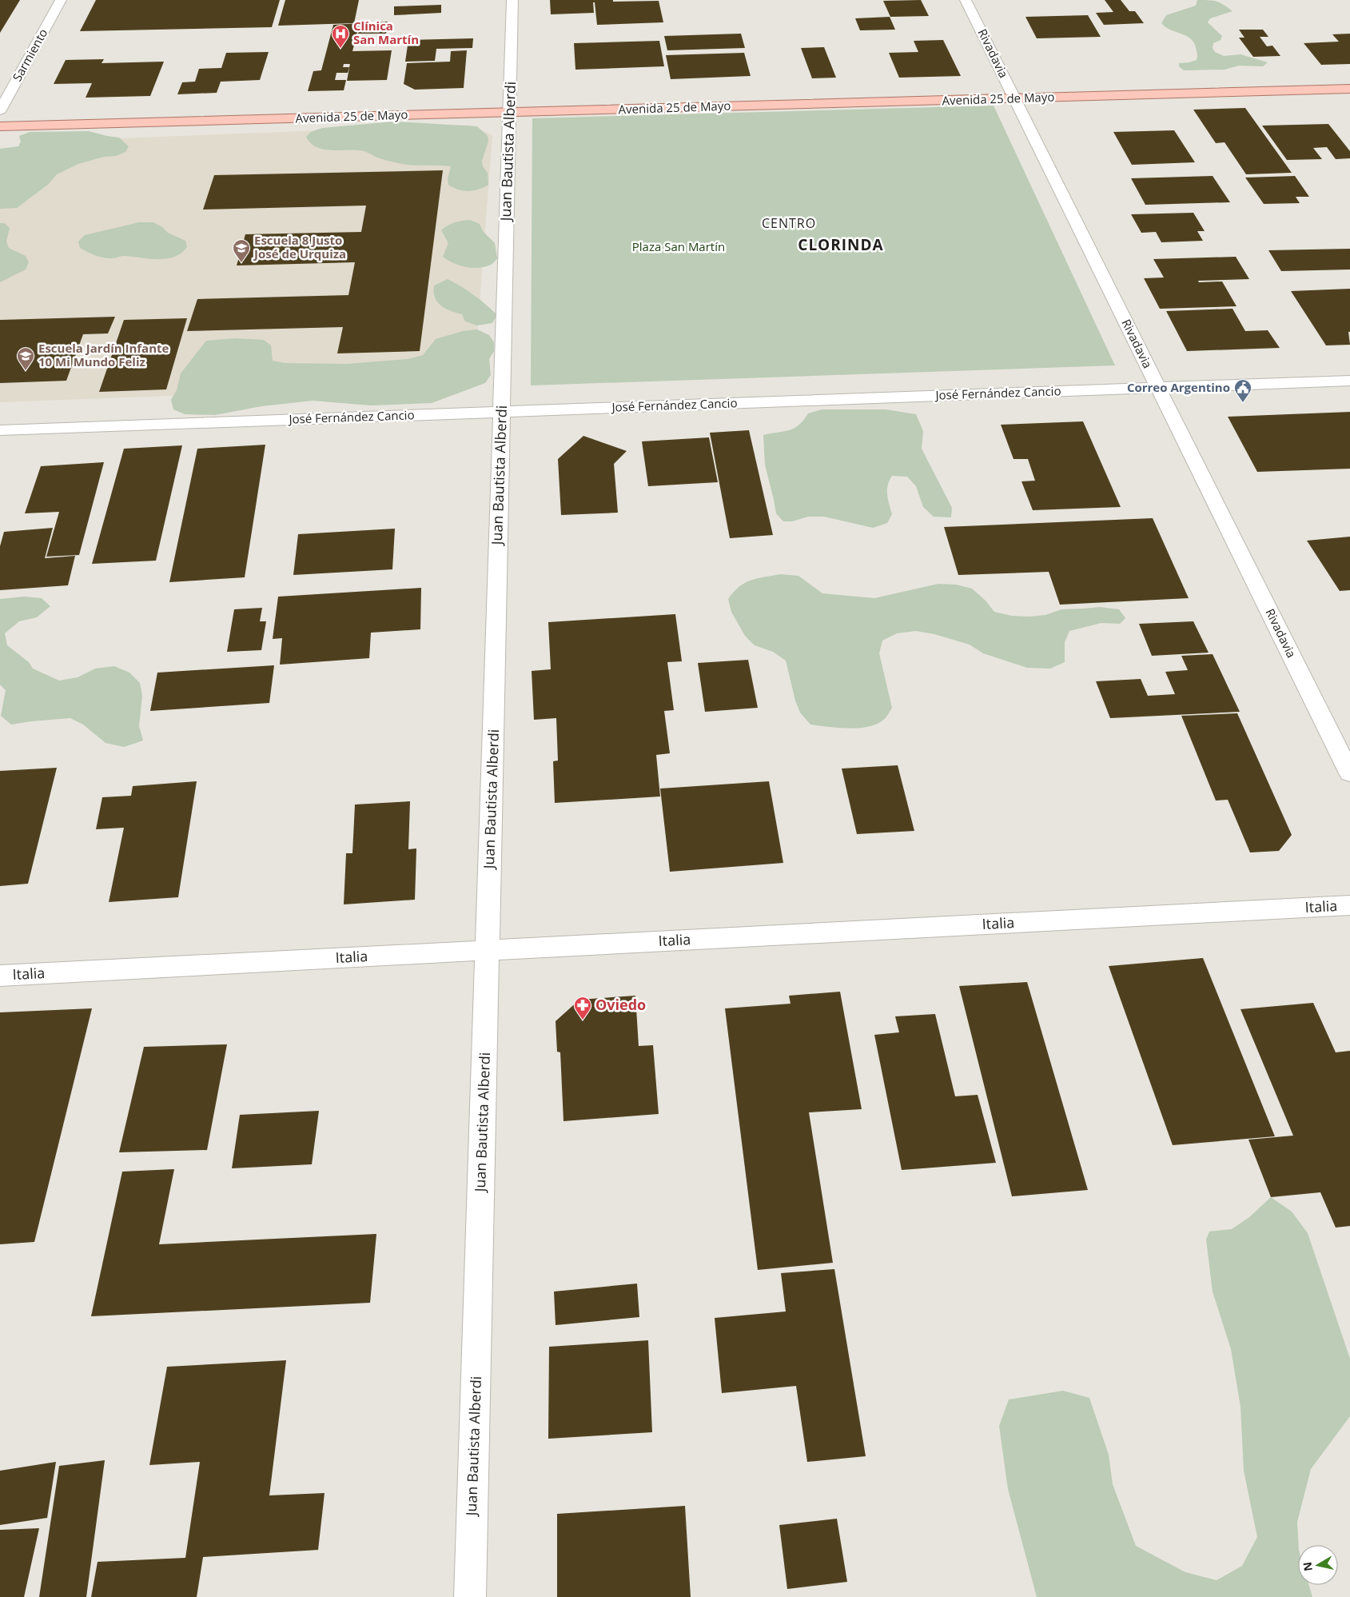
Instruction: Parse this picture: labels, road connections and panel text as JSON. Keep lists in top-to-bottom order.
{
  "streets": {
    "main road": ["Avenida 25 de Mayo"],
    "street": [
      "Rivadavia",
      "Sarmiento",
      "Juan Bautista Alberdi",
      "José Fernández Cancio",
      "Italia"
    ]
  },
  "crossings": [
    ["Rivadavia", "Avenida 25 de Mayo"],
    ["Rivadavia", "José Fernández Cancio"],
    ["Avenida 25 de Mayo", "Juan Bautista Alberdi"],
    ["Juan Bautista Alberdi", "José Fernández Cancio"],
    ["Juan Bautista Alberdi", "Italia"]
  ],
  "districts": ["CENTRO", "CLORINDA"],
  "parks": ["Plaza San Martín"],
  "places": {
    "hospital": ["Clínica San Martín"],
    "school or university": ["Escuela 8 Justo José de Urquiza", "Escuela Jardín Infante 10 Mi Mundo Feliz"],
    "public building": ["Correo Argentino"],
    "pharmacy": ["Oviedo"]
  },
  "north": "left"
}
